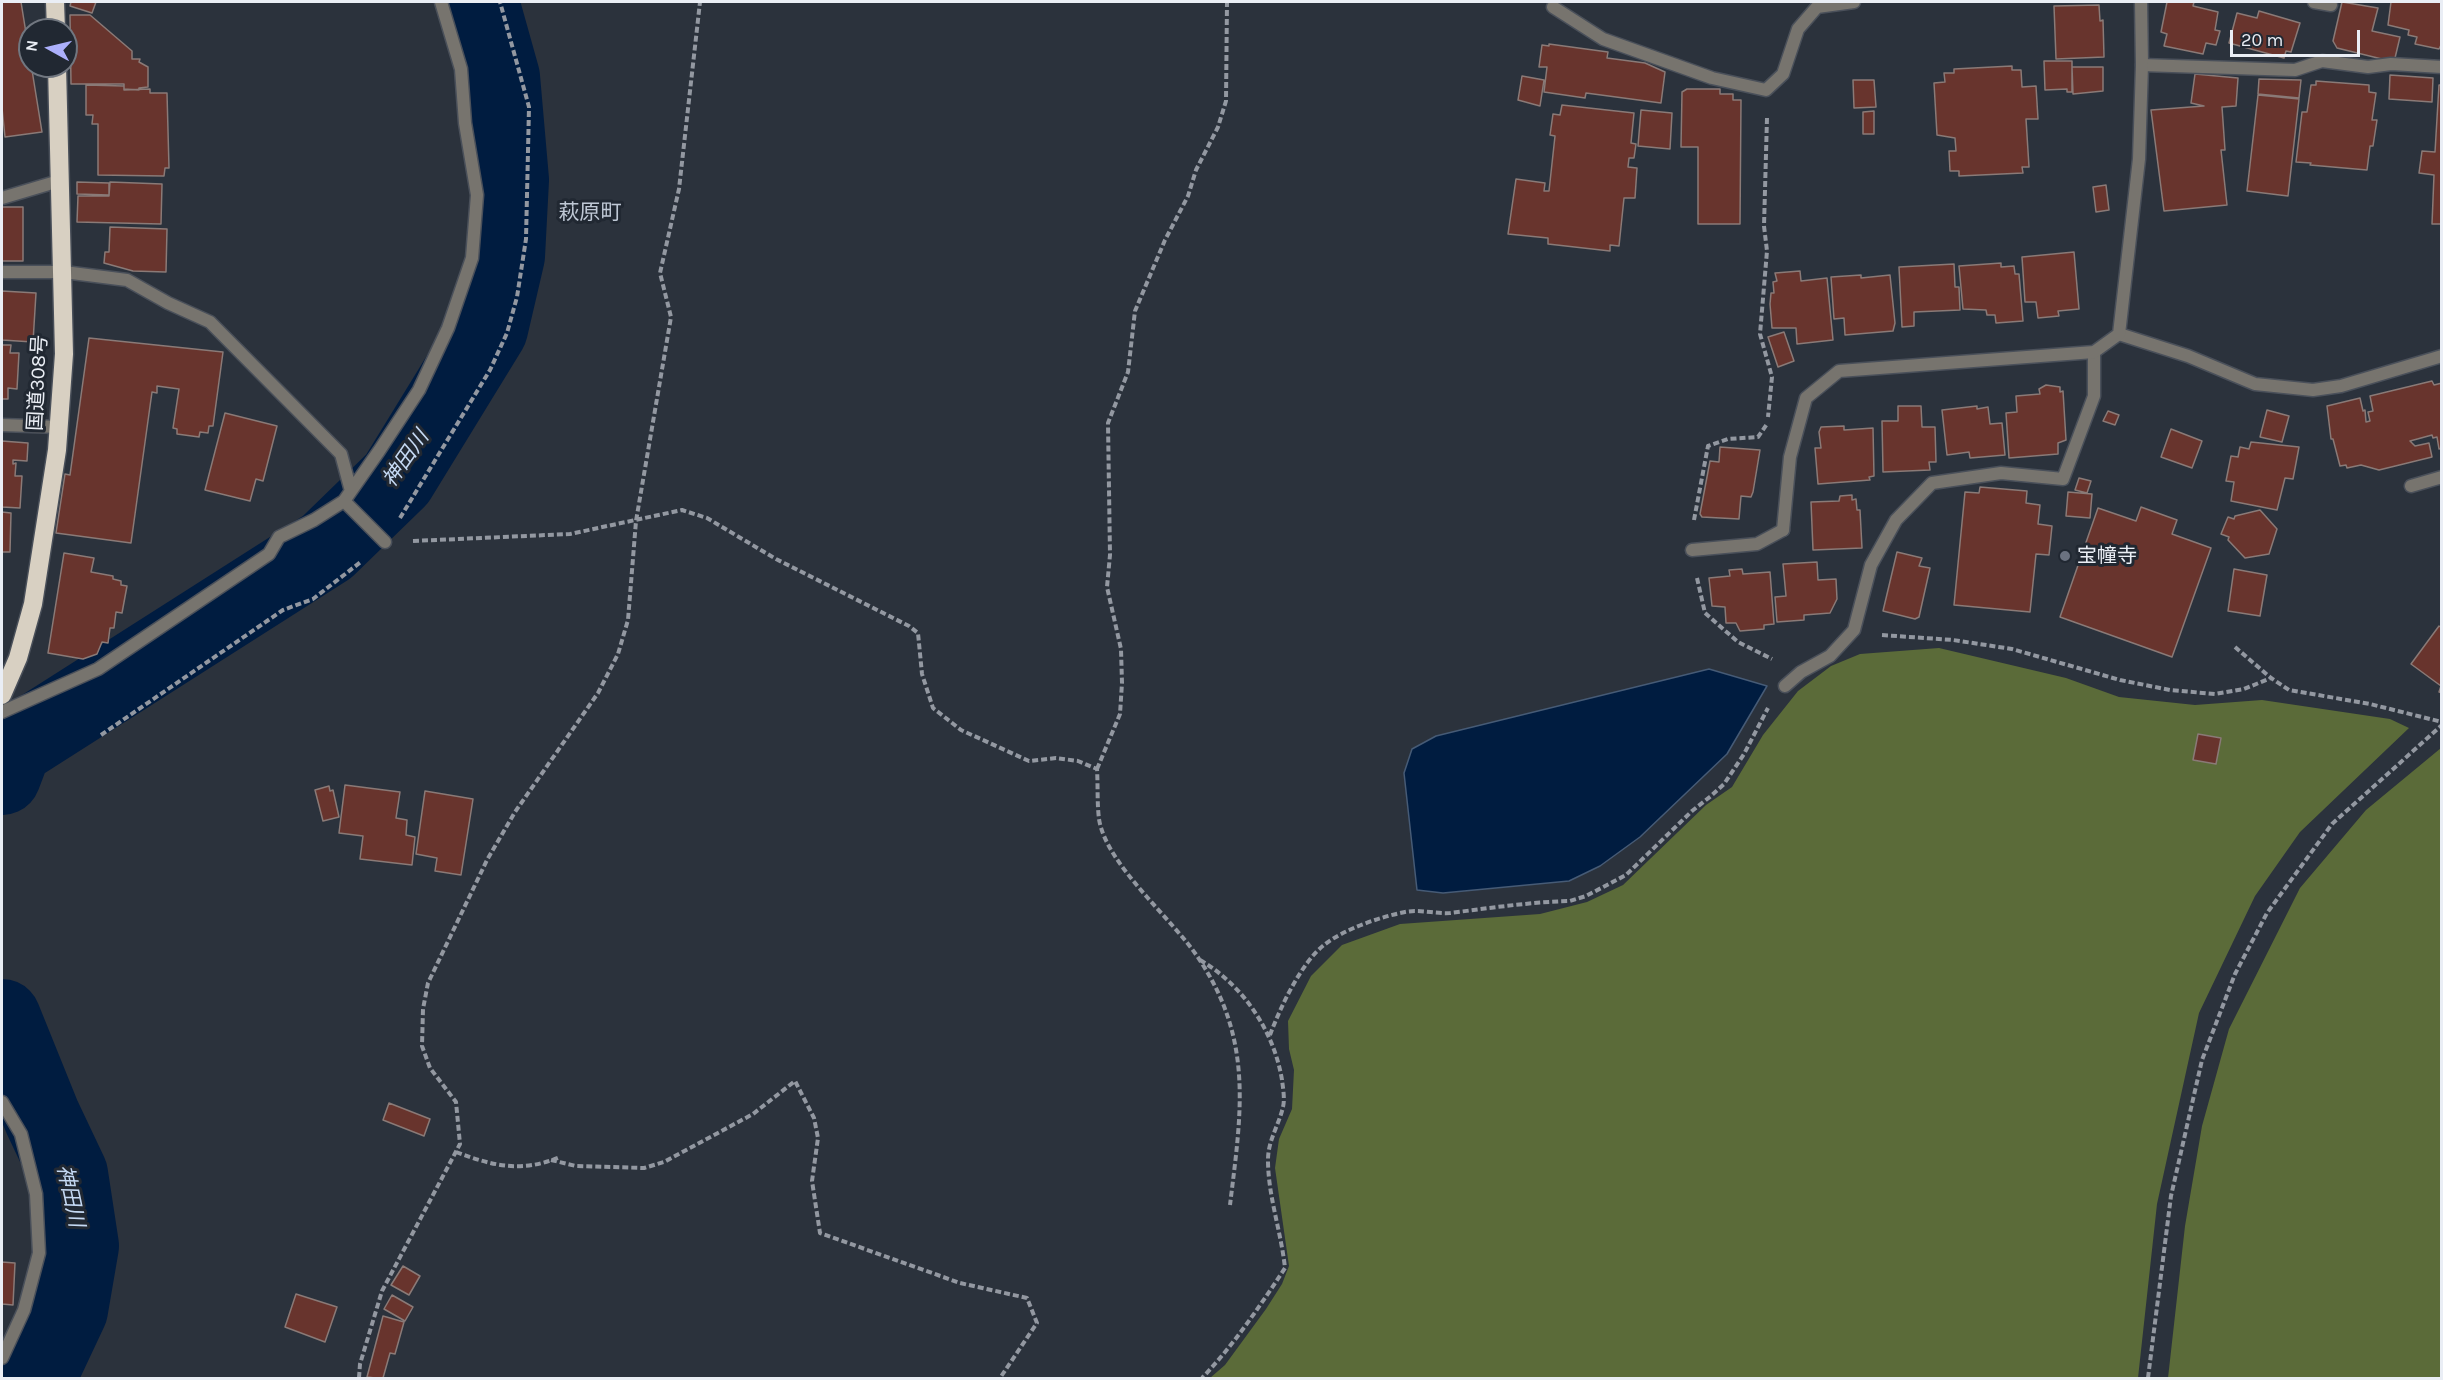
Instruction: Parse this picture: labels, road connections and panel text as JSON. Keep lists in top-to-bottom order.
{
  "streets": {
    "highway": ["国道308号"]
  },
  "districts": ["萩原町"],
  "water": ["神田川"],
  "places": ["宝幢寺"],
  "scale_bar": "20 m",
  "north": "left"
}
